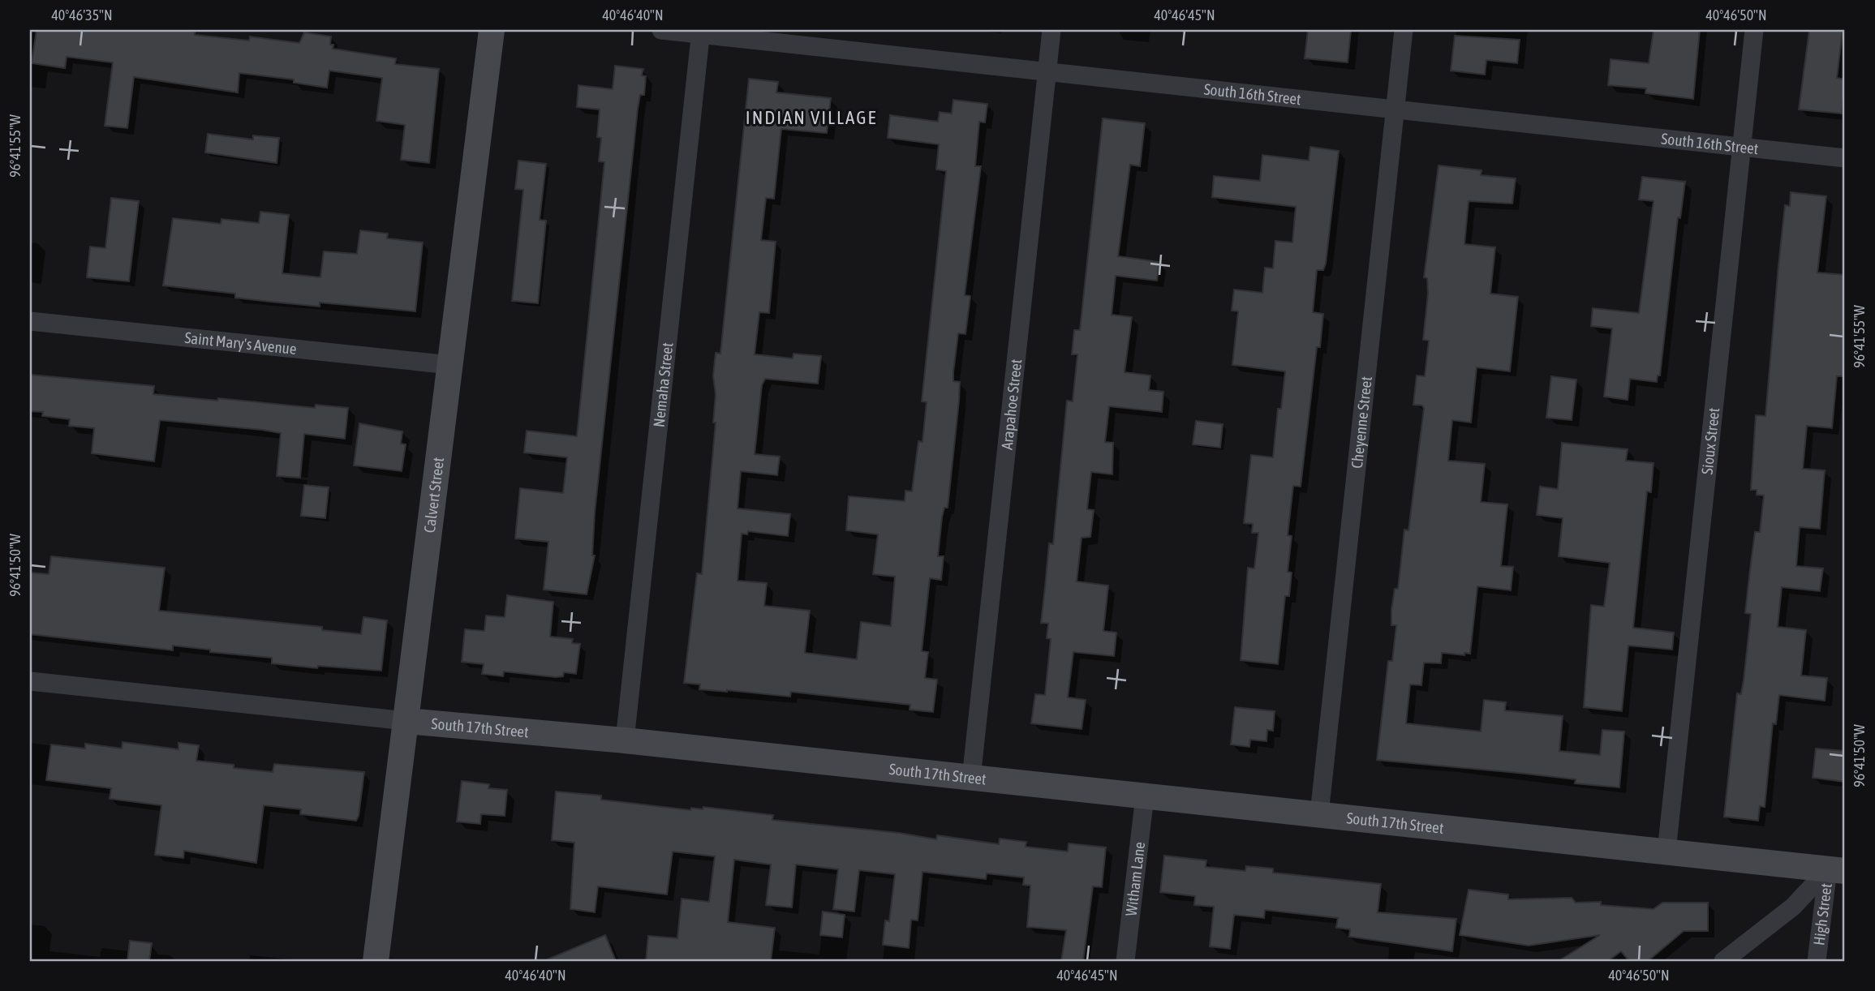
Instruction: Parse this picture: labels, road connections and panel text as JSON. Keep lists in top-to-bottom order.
{
  "streets": {
    "street": [
      "South 16th Street",
      "Saint Mary's Avenue",
      "Nemaha Street",
      "Arapahoe Street",
      "Cheyenne Street",
      "Sioux Street",
      "Calvert Street",
      "South 17th Street",
      "Witham Lane",
      "High Street"
    ]
  },
  "crossings": [
    ["South 16th Street", "Nemaha Street"],
    ["South 16th Street", "Arapahoe Street"],
    ["South 16th Street", "Cheyenne Street"],
    ["South 16th Street", "Sioux Street"],
    ["Saint Mary's Avenue", "Calvert Street"],
    ["Nemaha Street", "South 17th Street"],
    ["Arapahoe Street", "South 17th Street"],
    ["Cheyenne Street", "South 17th Street"],
    ["Sioux Street", "South 17th Street"],
    ["Calvert Street", "South 17th Street"],
    ["South 17th Street", "Witham Lane"],
    ["South 17th Street", "High Street"]
  ],
  "districts": ["INDIAN VILLAGE"],
  "coordinates": [
    "40°46'35\"N",
    "40°46'40\"N",
    "40°46'45\"N",
    "40°46'50\"N",
    "96°41'55\"W",
    "96°41'50\"W"
  ]
}
